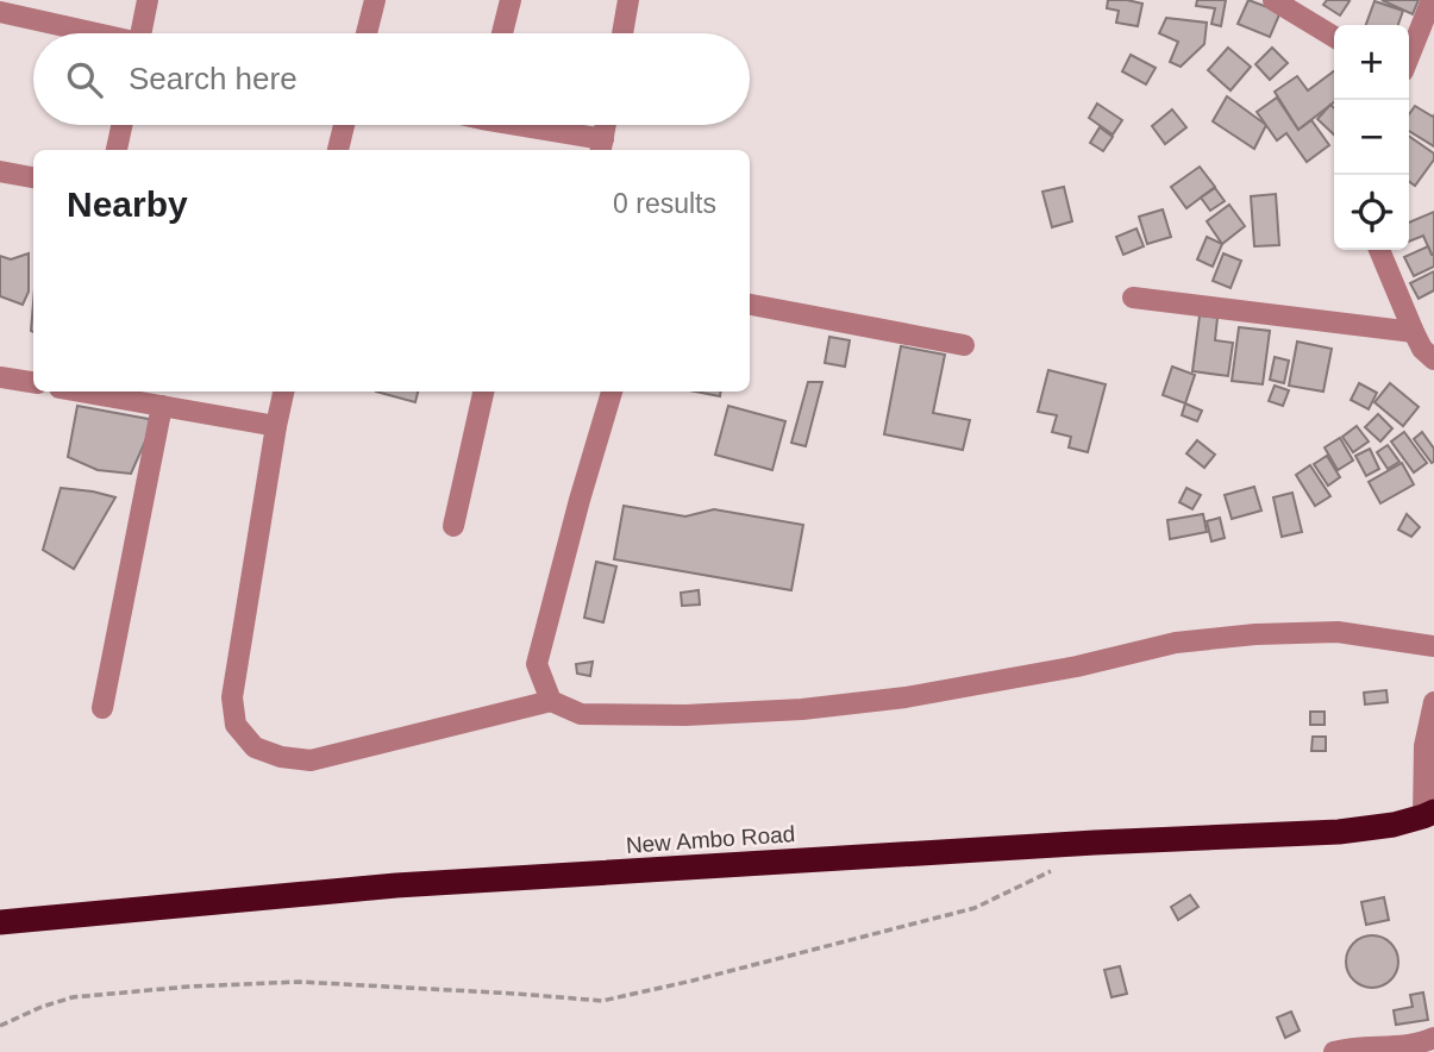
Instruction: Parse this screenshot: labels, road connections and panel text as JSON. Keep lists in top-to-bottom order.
{
  "streets": {
    "highway": ["New Ambo Road"]
  },
  "page": {
    "map_buttons": ["+", "−"],
    "search": "Search here",
    "heading": ["Nearby", "0 results"]
  }
}
